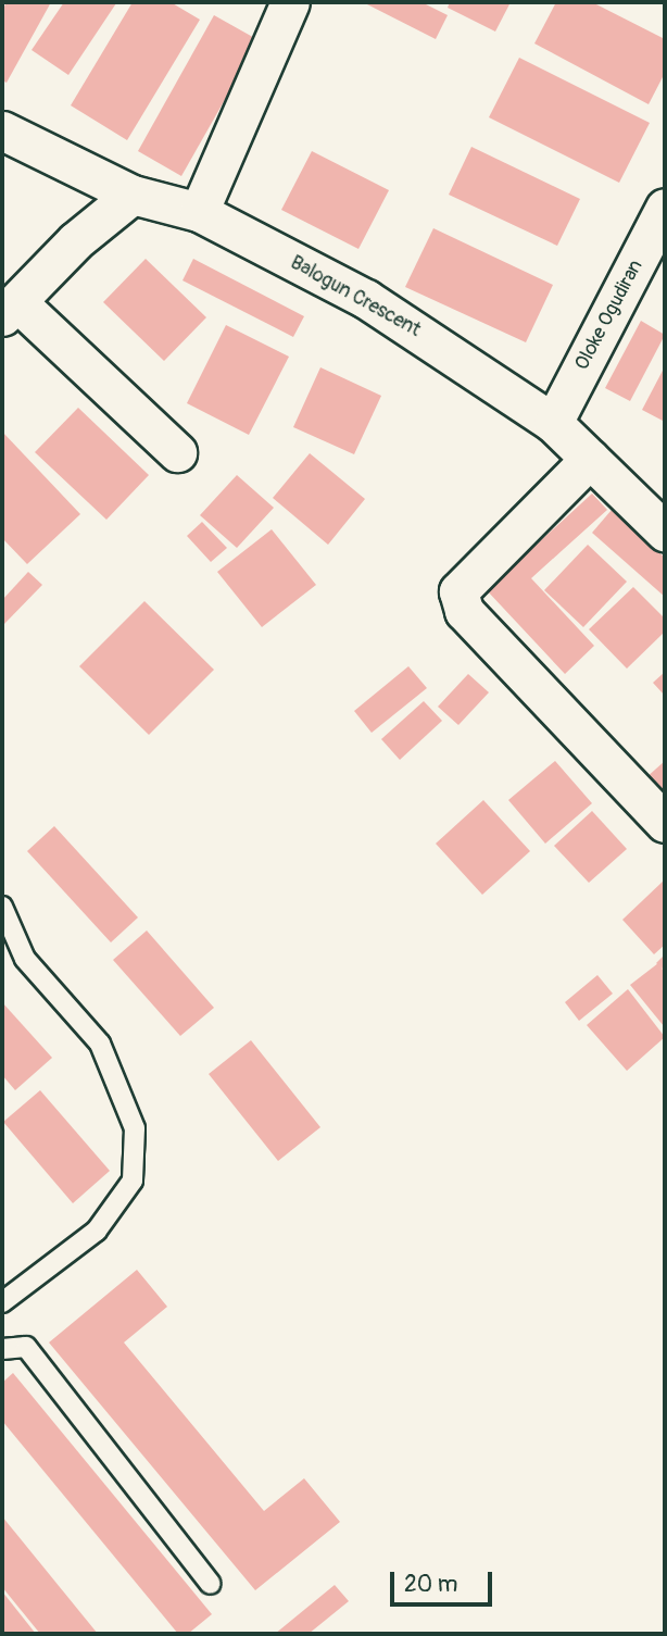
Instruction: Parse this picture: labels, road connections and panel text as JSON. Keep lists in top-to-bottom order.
{
  "streets": {
    "street": ["Balogun Crescent", "Oloke Ogudiran"]
  },
  "crossings": [
    ["Balogun Crescent", "Oloke Ogudiran"]
  ],
  "scale_bar": "20 m"
}
